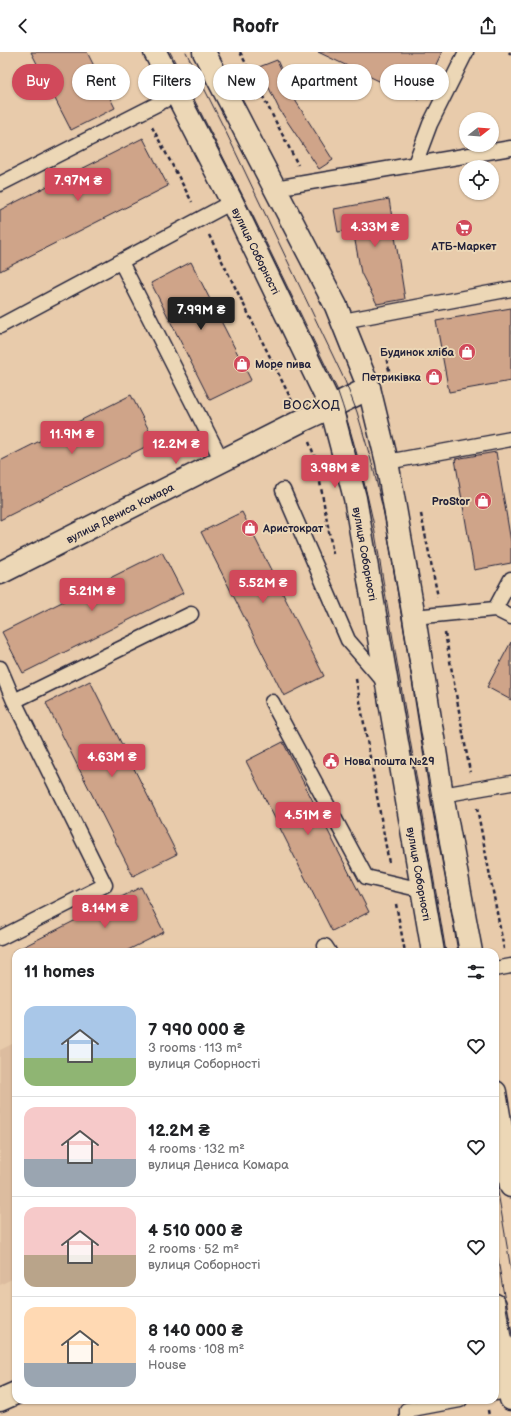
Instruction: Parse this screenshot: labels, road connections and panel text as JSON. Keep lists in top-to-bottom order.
{
  "streets": {
    "main road": ["вулиця Соборності", "вулиця Дениса Комара"]
  },
  "crossings": [
    ["вулиця Соборності", "вулиця Дениса Комара"]
  ],
  "districts": ["ВОСХОД"],
  "places": {
    "supermarket": ["АТБ-Маркет"],
    "shop": [
      "Будинок хліба",
      "Море пива",
      "Петриківка",
      "ProStor",
      "Аристократ"
    ],
    "public building": ["Нова пошта №29"]
  },
  "north": "right",
  "page": {
    "header": "Roofr",
    "chip": [
      "Buy",
      "Rent",
      "Filters",
      "New",
      "Apartment",
      "House"
    ],
    "price": [
      "7.97M ₴",
      "4.33M ₴",
      "7.99M ₴",
      "11.9M ₴",
      "12.2M ₴",
      "3.98M ₴",
      "5.52M ₴",
      "5.21M ₴",
      "4.63M ₴",
      "4.51M ₴",
      "8.14M ₴"
    ],
    "heading": "11 homes",
    "list": [
      {
        "name": "7 990 000 ₴",
        "note": "3 rooms · 113 m² · вулиця Соборності"
      },
      {
        "name": "12.2M ₴",
        "note": "4 rooms · 132 m² · вулиця Дениса Комара"
      },
      {
        "name": "4 510 000 ₴",
        "note": "2 rooms · 52 m² · вулиця Соборності"
      },
      {
        "name": "8 140 000 ₴",
        "note": "4 rooms · 108 m² · House"
      }
    ]
  }
}
